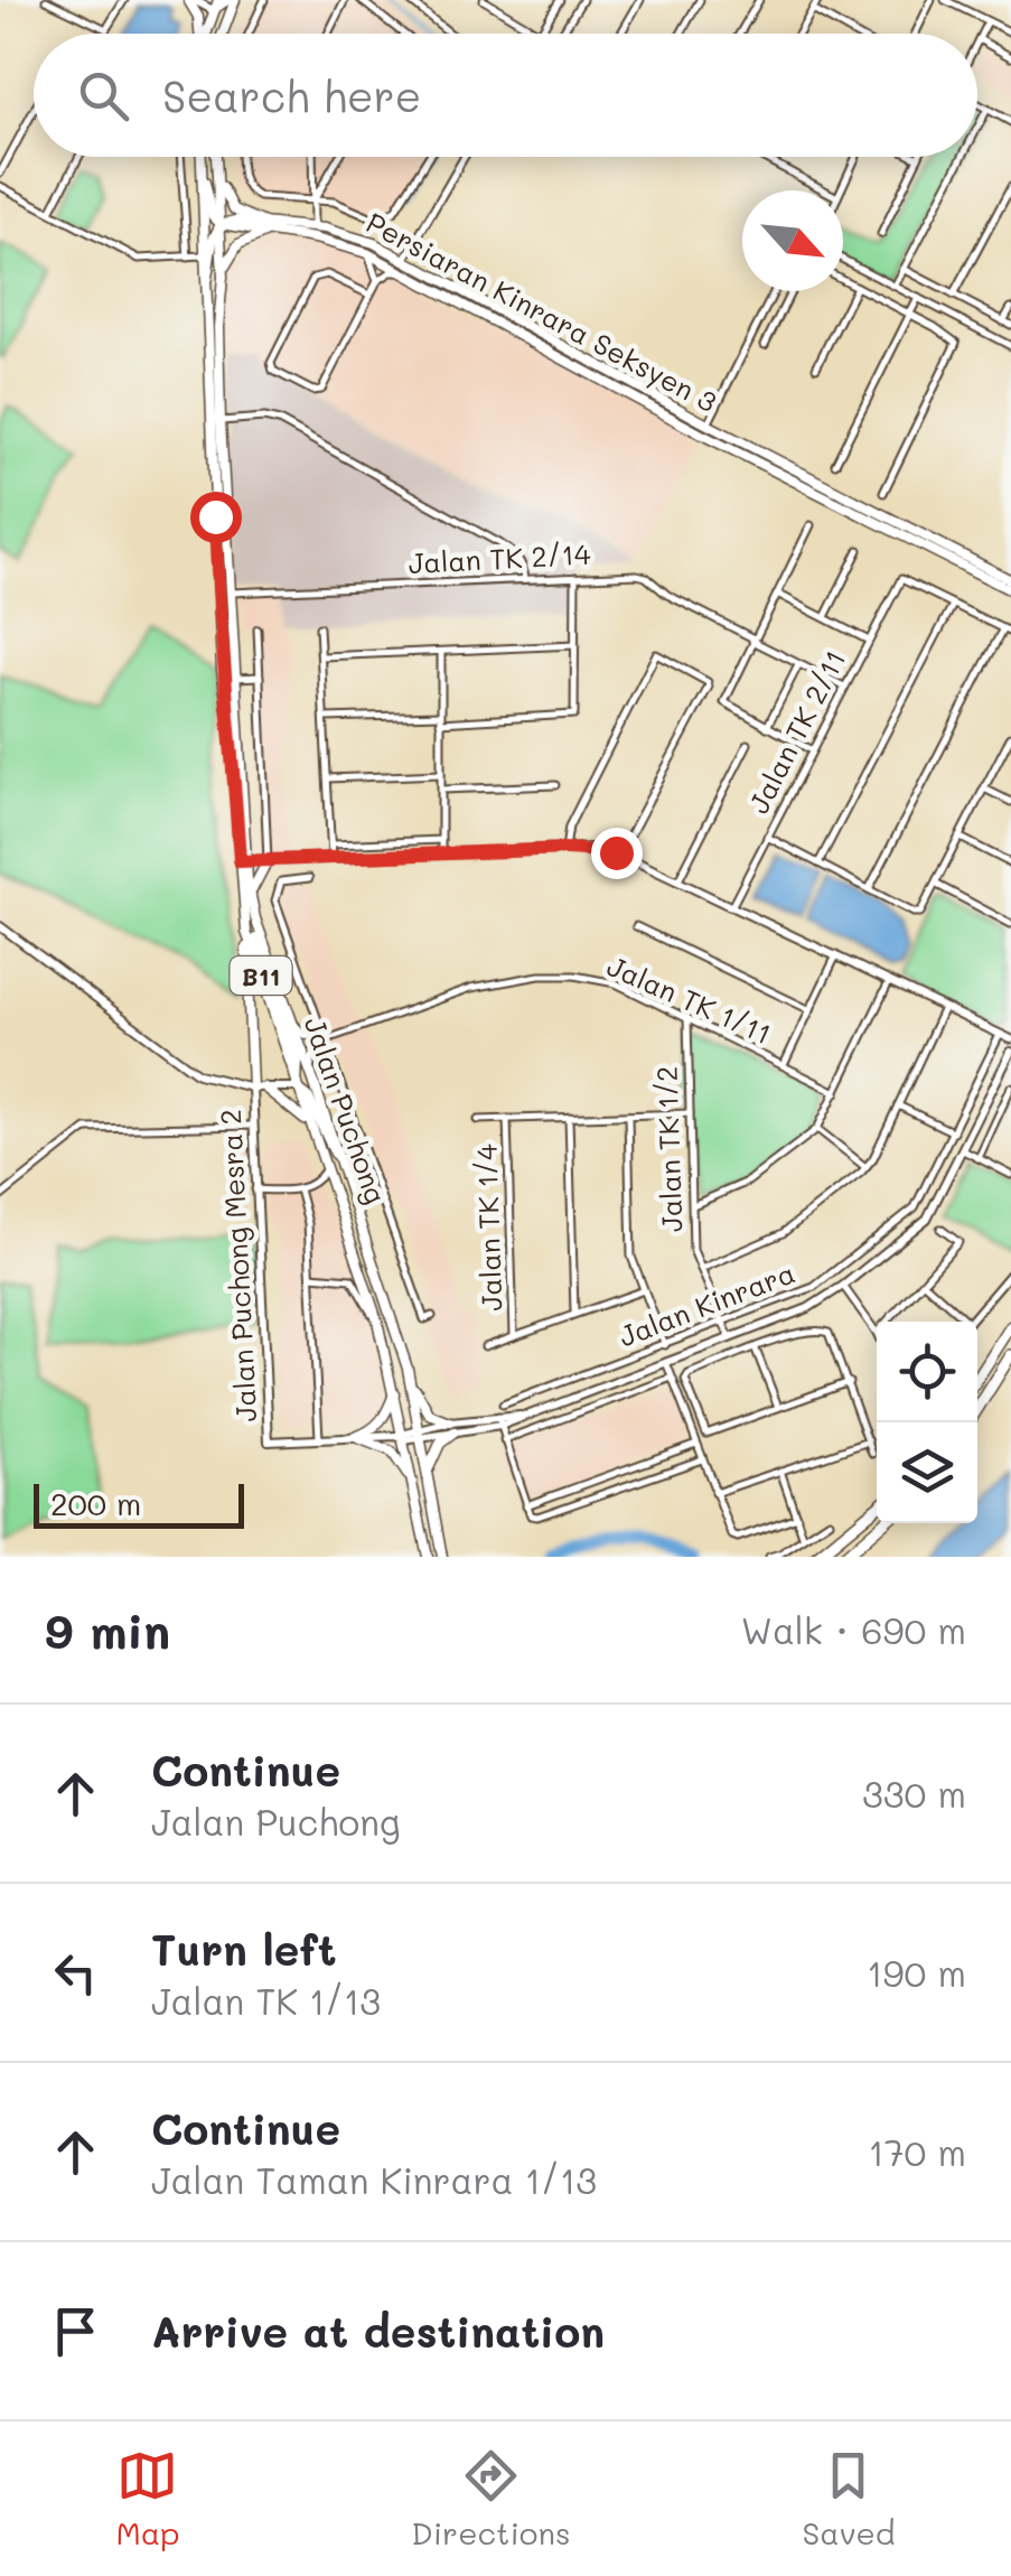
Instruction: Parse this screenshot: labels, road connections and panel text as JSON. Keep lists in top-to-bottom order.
{
  "streets": {
    "main road": ["Persiaran Kinrara Seksyen 3", "B11", "Jalan Puchong"],
    "street": [
      "Jalan TK 2/14",
      "Jalan TK 2/11",
      "Jalan TK 1/11",
      "Jalan TK 1/2",
      "Jalan TK 1/4",
      "Jalan Puchong Mesra 2",
      "Jalan Kinrara"
    ]
  },
  "crossings": [
    ["Persiaran Kinrara Seksyen 3", "Jalan Puchong"],
    ["Jalan TK 2/14", "Jalan TK 2/11"],
    ["Jalan TK 2/14", "Jalan Puchong"],
    ["Jalan TK 1/11", "Jalan TK 1/2"],
    ["Jalan TK 1/2", "Jalan Kinrara"]
  ],
  "scale_bar": "200 m",
  "north": "bottom right",
  "page": {
    "search": "Search here",
    "scale": "200 m",
    "heading": ["9 min", "Walk · 690 m"],
    "list": [
      ["Continue", "Jalan Puchong", "330 m"],
      ["Turn left", "Jalan TK 1/13", "190 m"],
      ["Continue", "Jalan Taman Kinrara 1/13", "170 m"],
      "Arrive at destination"
    ],
    "nav": ["Map", "Directions", "Saved"]
  }
}
